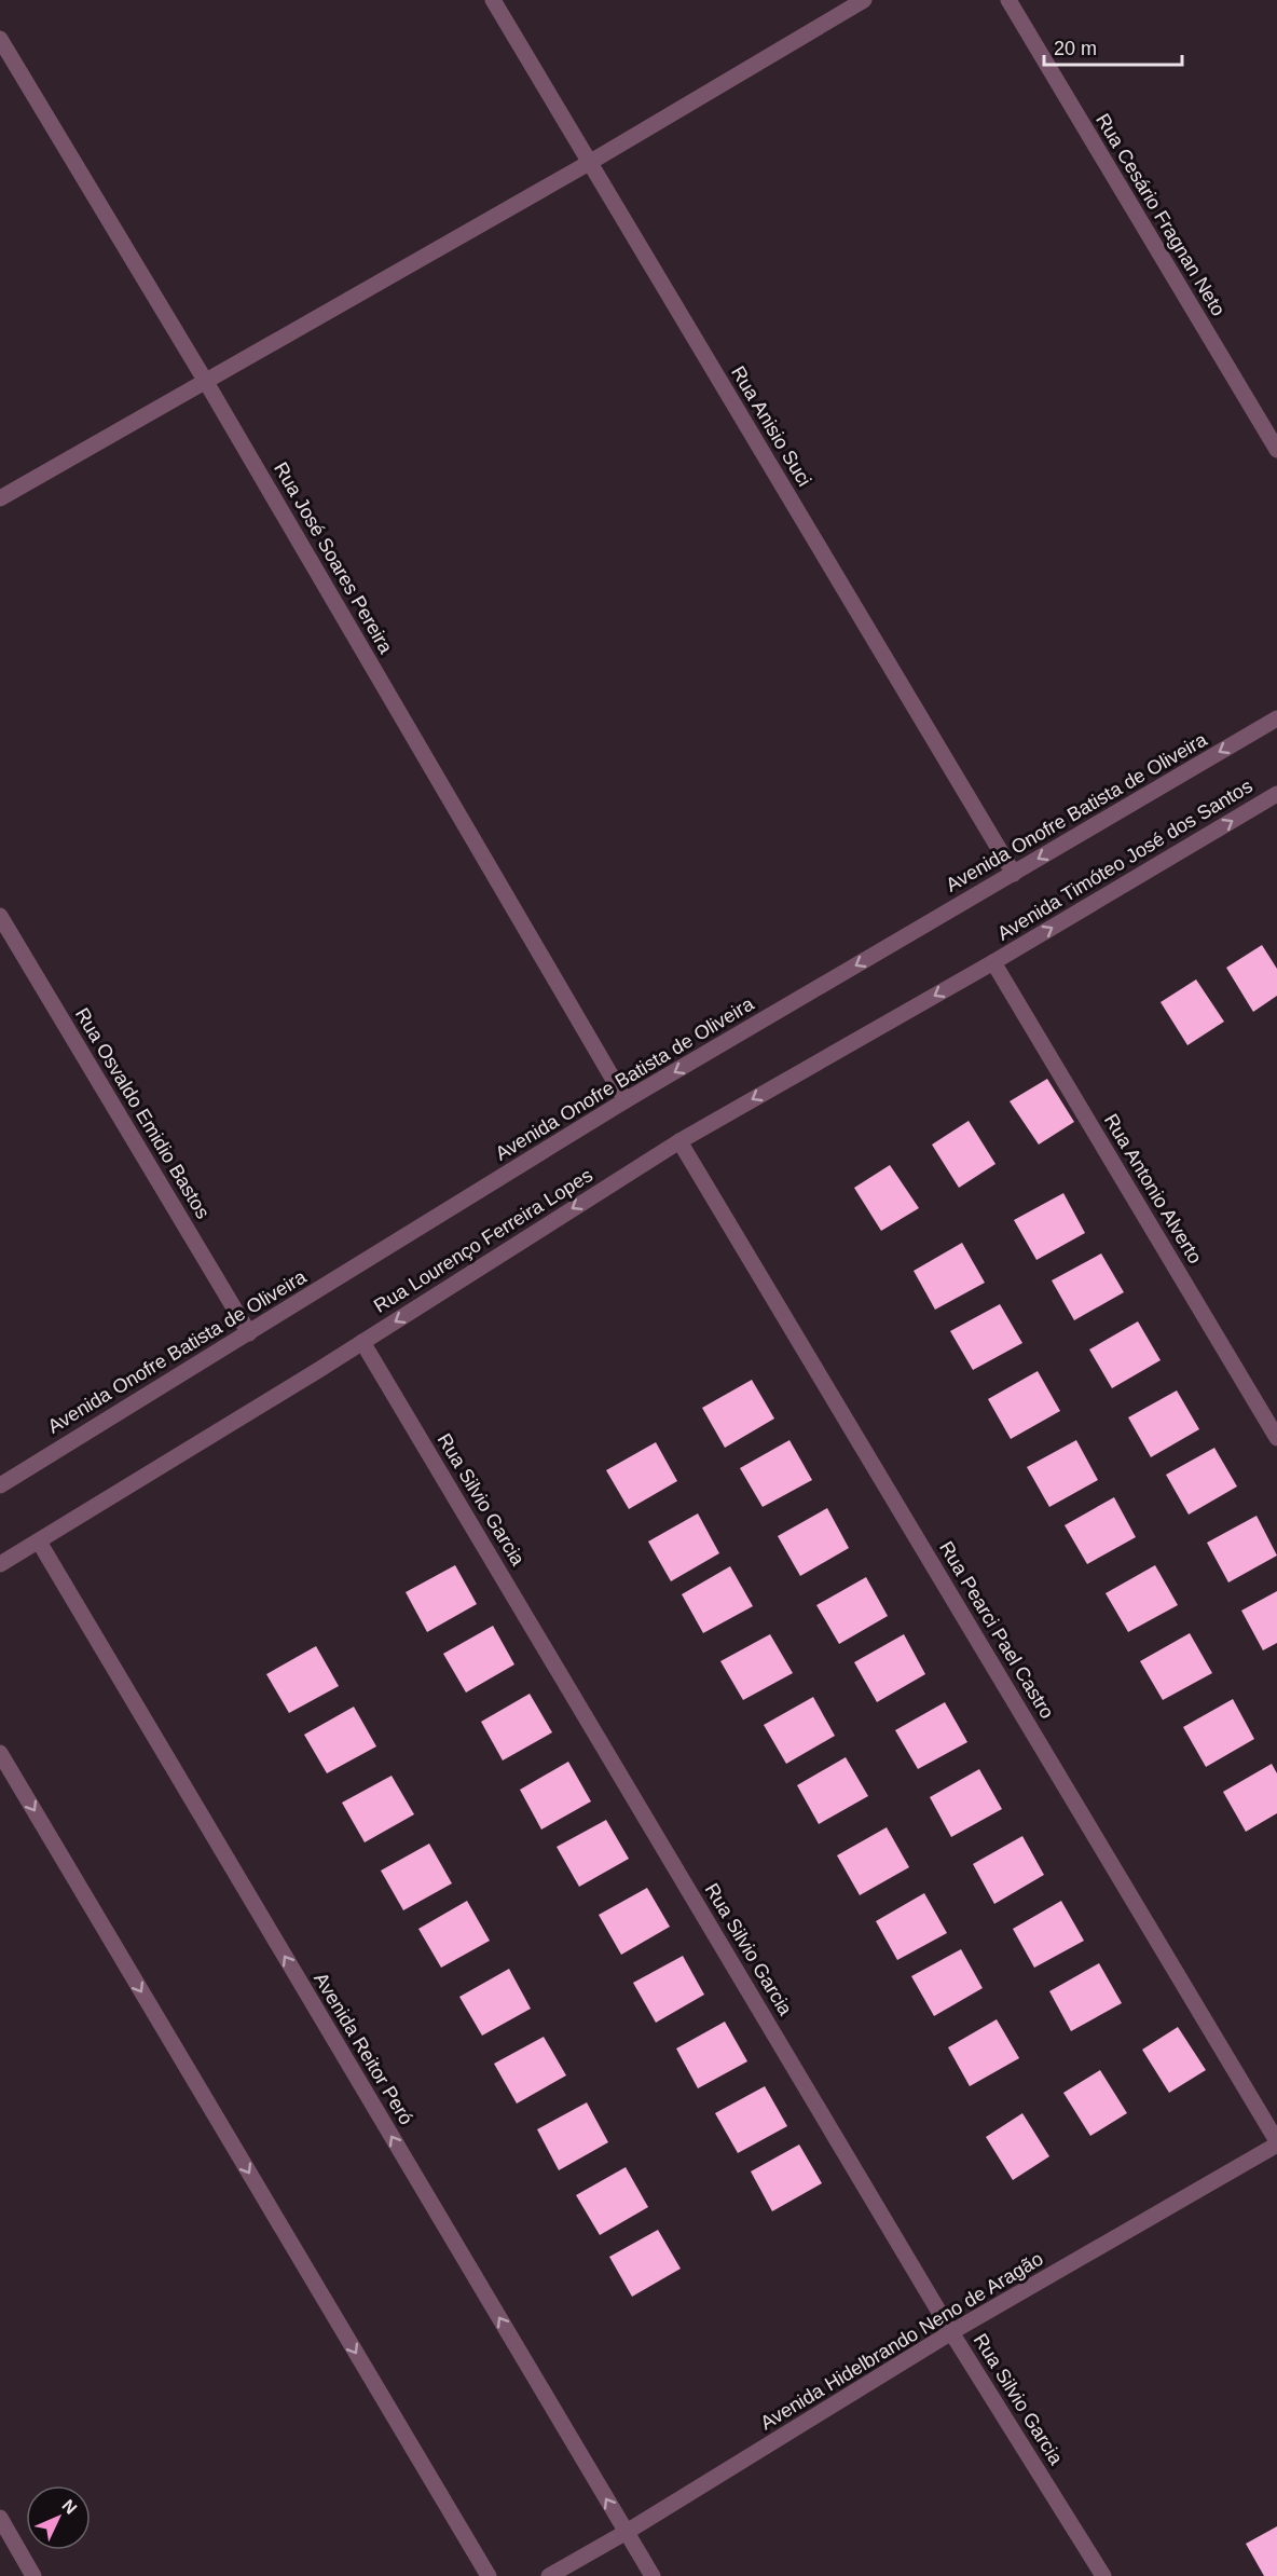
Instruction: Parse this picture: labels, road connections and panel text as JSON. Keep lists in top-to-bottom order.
{
  "streets": {
    "street": [
      "Rua Cesário Fragnan Neto",
      "Rua Anisio Suci",
      "Rua José Soares Pereira",
      "Avenida Onofre Batista de Oliveira",
      "Avenida Timóteo José dos Santos",
      "Rua Osvaldo Emidio Bastos",
      "Rua Antonio Alverto",
      "Rua Lourenço Ferreira Lopes",
      "Rua Silvio Garcia",
      "Rua Pearci Pael Castro",
      "Avenida Reitor Peró",
      "Avenida Hidelbrando Neno de Aragão"
    ]
  },
  "crossings": [
    ["Rua Anisio Suci", "Avenida Onofre Batista de Oliveira"],
    ["Rua José Soares Pereira", "Avenida Onofre Batista de Oliveira"],
    ["Avenida Onofre Batista de Oliveira", "Rua Osvaldo Emidio Bastos"],
    ["Avenida Timóteo José dos Santos", "Rua Antonio Alverto"],
    ["Avenida Timóteo José dos Santos", "Rua Lourenço Ferreira Lopes"],
    ["Rua Antonio Alverto", "Rua Lourenço Ferreira Lopes"],
    ["Rua Lourenço Ferreira Lopes", "Rua Silvio Garcia"],
    ["Rua Lourenço Ferreira Lopes", "Rua Pearci Pael Castro"],
    ["Rua Lourenço Ferreira Lopes", "Avenida Reitor Peró"],
    ["Rua Silvio Garcia", "Avenida Hidelbrando Neno de Aragão"],
    ["Rua Pearci Pael Castro", "Avenida Hidelbrando Neno de Aragão"],
    ["Avenida Reitor Peró", "Avenida Hidelbrando Neno de Aragão"]
  ],
  "one_way": ["Avenida Onofre Batista de Oliveira", "Avenida Timóteo José dos Santos", "Rua Lourenço Ferreira Lopes"],
  "scale_bar": "20 m",
  "north": "top right"
}
